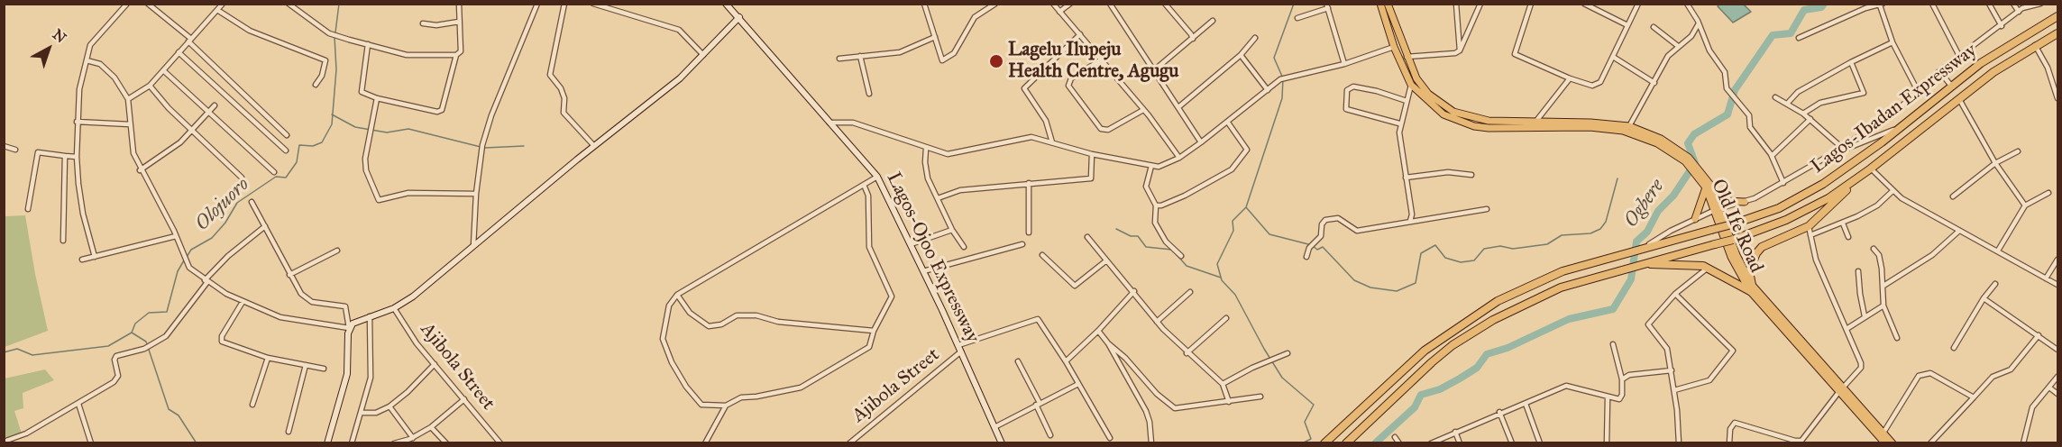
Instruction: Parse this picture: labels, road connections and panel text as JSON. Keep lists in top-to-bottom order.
{
  "streets": {
    "highway": ["Lagos-Ibadan Expressway"],
    "main road": ["Old Ife Road"],
    "street": ["Lagos-Ojoo Expressway", "Ajibola Street"]
  },
  "crossings": [
    ["Lagos-Ojoo Expressway", "Ajibola Street"]
  ],
  "water": ["Ogbere", "Olojuoro"],
  "places": ["Lagelu Ilupeju Health Centre, Agugu"],
  "north": "top right"
}
